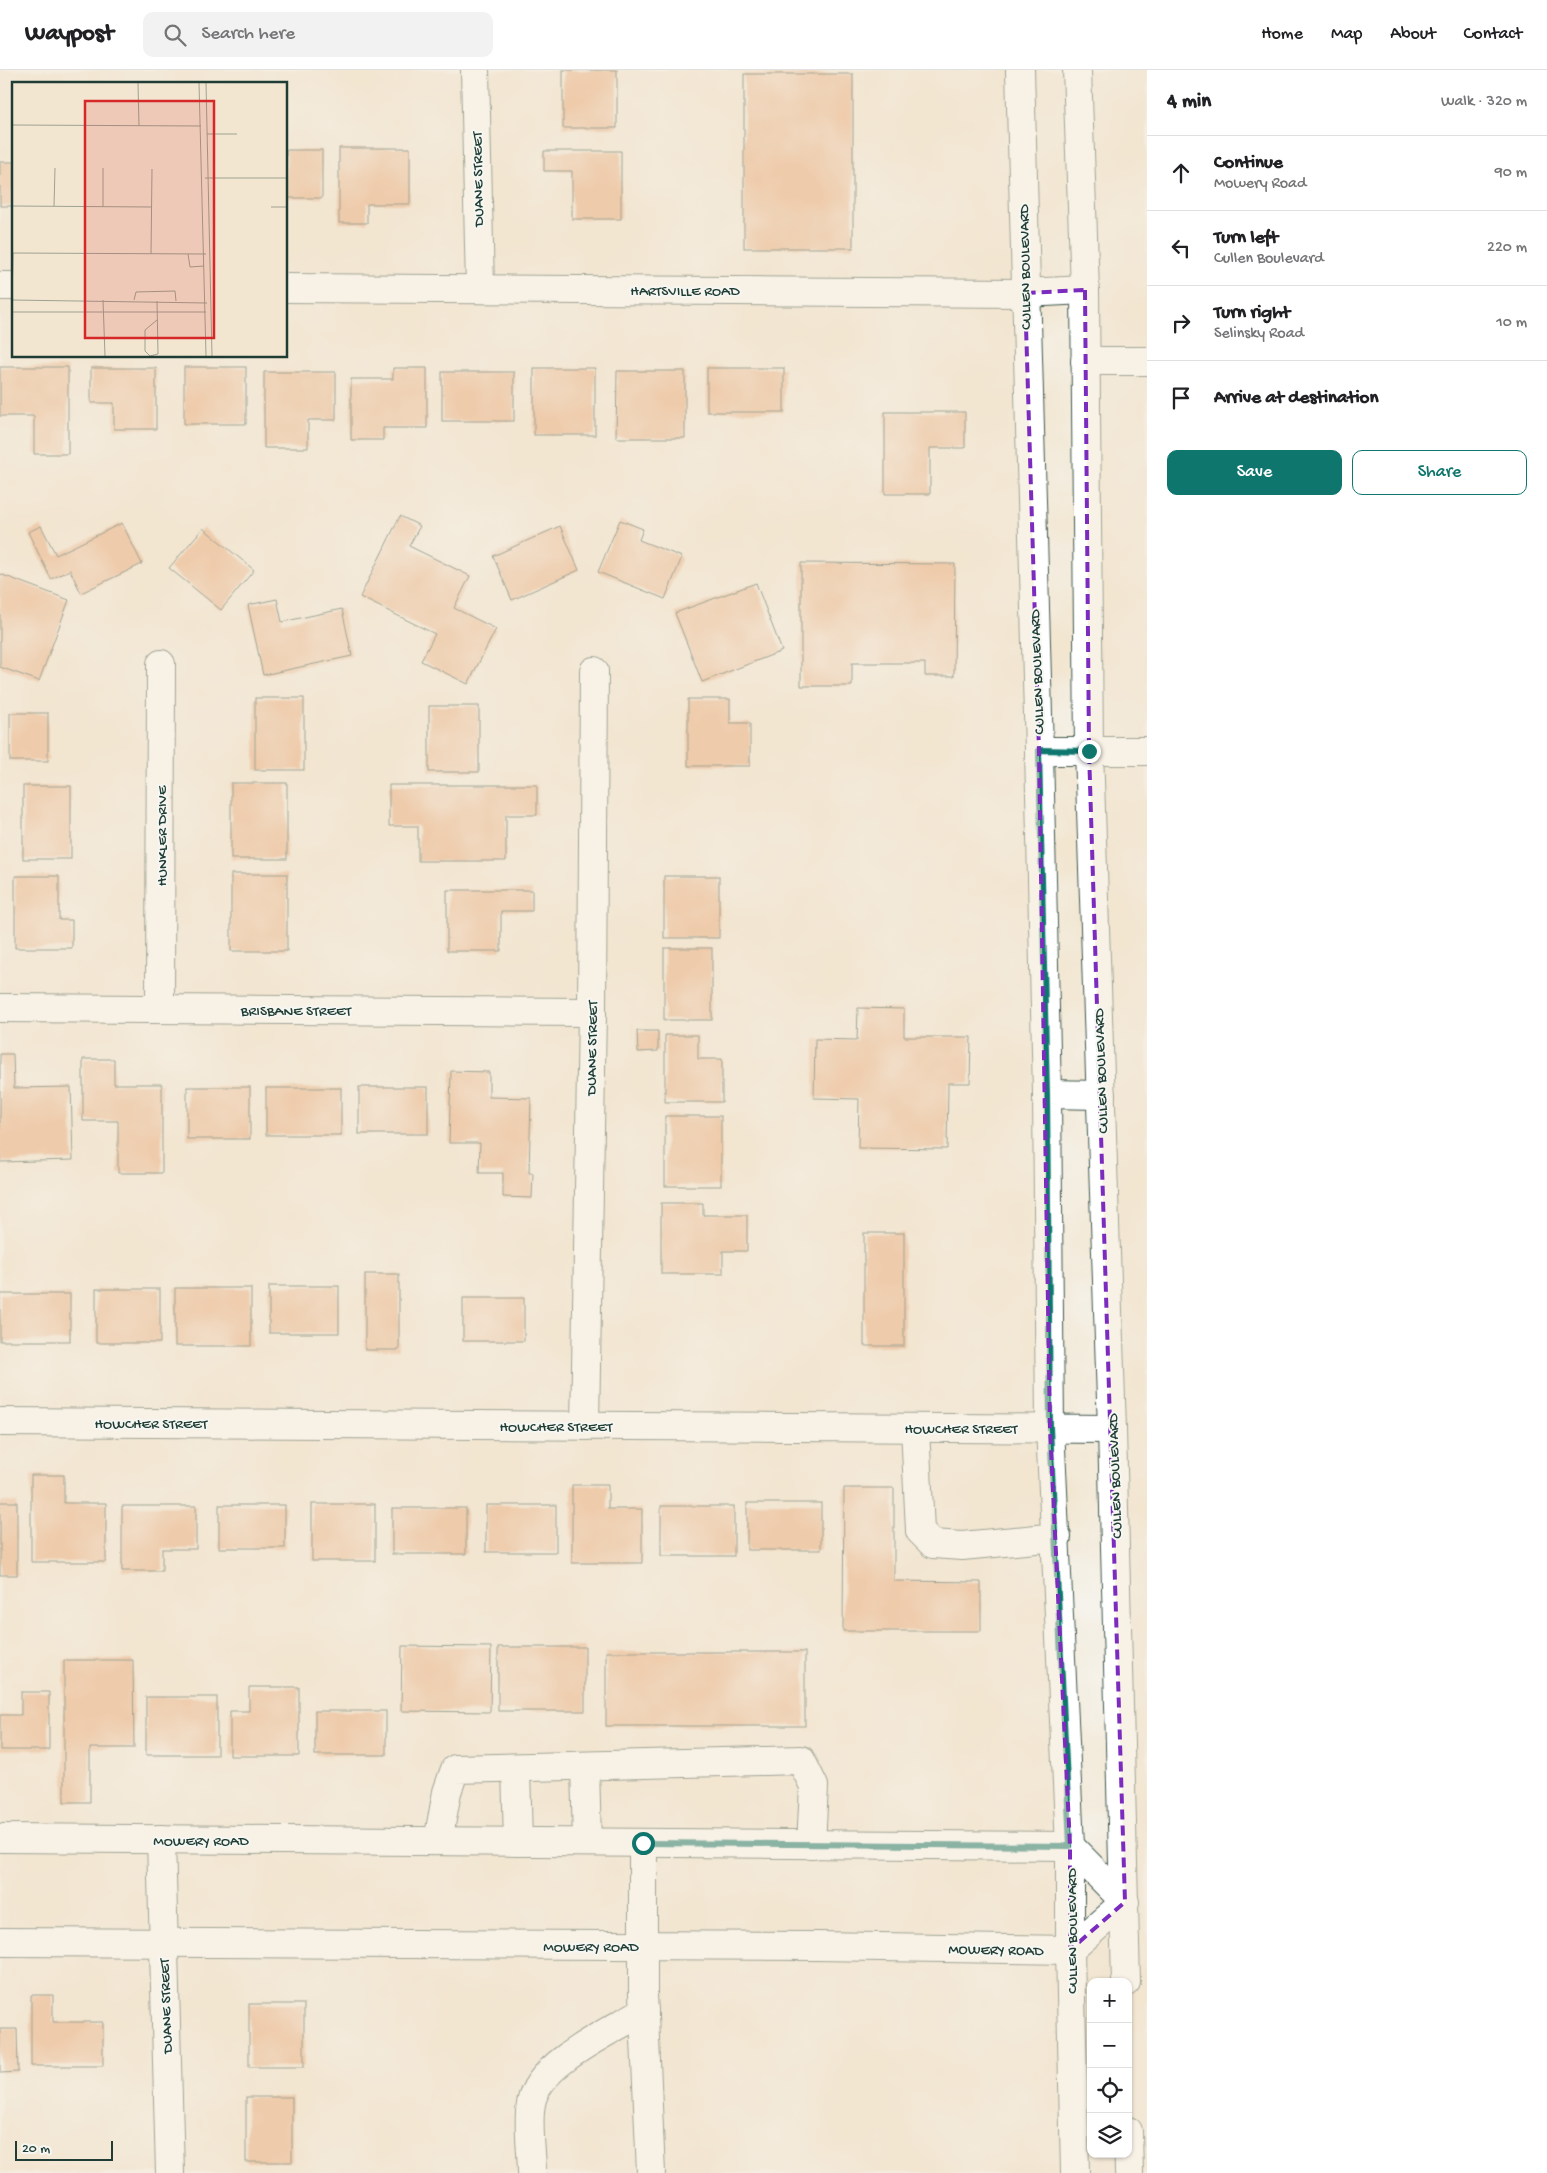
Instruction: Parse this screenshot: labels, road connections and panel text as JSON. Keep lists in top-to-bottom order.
{
  "streets": {
    "street": [
      "DUANE STREET",
      "CULLEN BOULEVARD",
      "HARTSVILLE ROAD",
      "HUNKLER DRIVE",
      "BRISBANE STREET",
      "HOWCHER STREET",
      "MOWERY ROAD"
    ]
  },
  "crossings": [
    ["DUANE STREET", "HARTSVILLE ROAD"],
    ["DUANE STREET", "BRISBANE STREET"],
    ["DUANE STREET", "HOWCHER STREET"],
    ["DUANE STREET", "MOWERY ROAD"],
    ["CULLEN BOULEVARD", "HARTSVILLE ROAD"],
    ["CULLEN BOULEVARD", "HOWCHER STREET"],
    ["CULLEN BOULEVARD", "MOWERY ROAD"],
    ["HUNKLER DRIVE", "BRISBANE STREET"]
  ],
  "scale_bar": "20 m",
  "page": {
    "header": "Waypost",
    "search": "Search here",
    "nav": [
      "Home",
      "Map",
      "About",
      "Contact"
    ],
    "heading": ["4 min", "Walk · 320 m"],
    "list": [
      ["Continue", "Mowery Road", "90 m"],
      ["Turn left", "Cullen Boulevard", "220 m"],
      ["Turn right", "Selinsky Road", "10 m"],
      "Arrive at destination"
    ],
    "buttons": ["Save", "Share"],
    "map_buttons": ["+", "−"],
    "scale": "20 m"
  }
}
